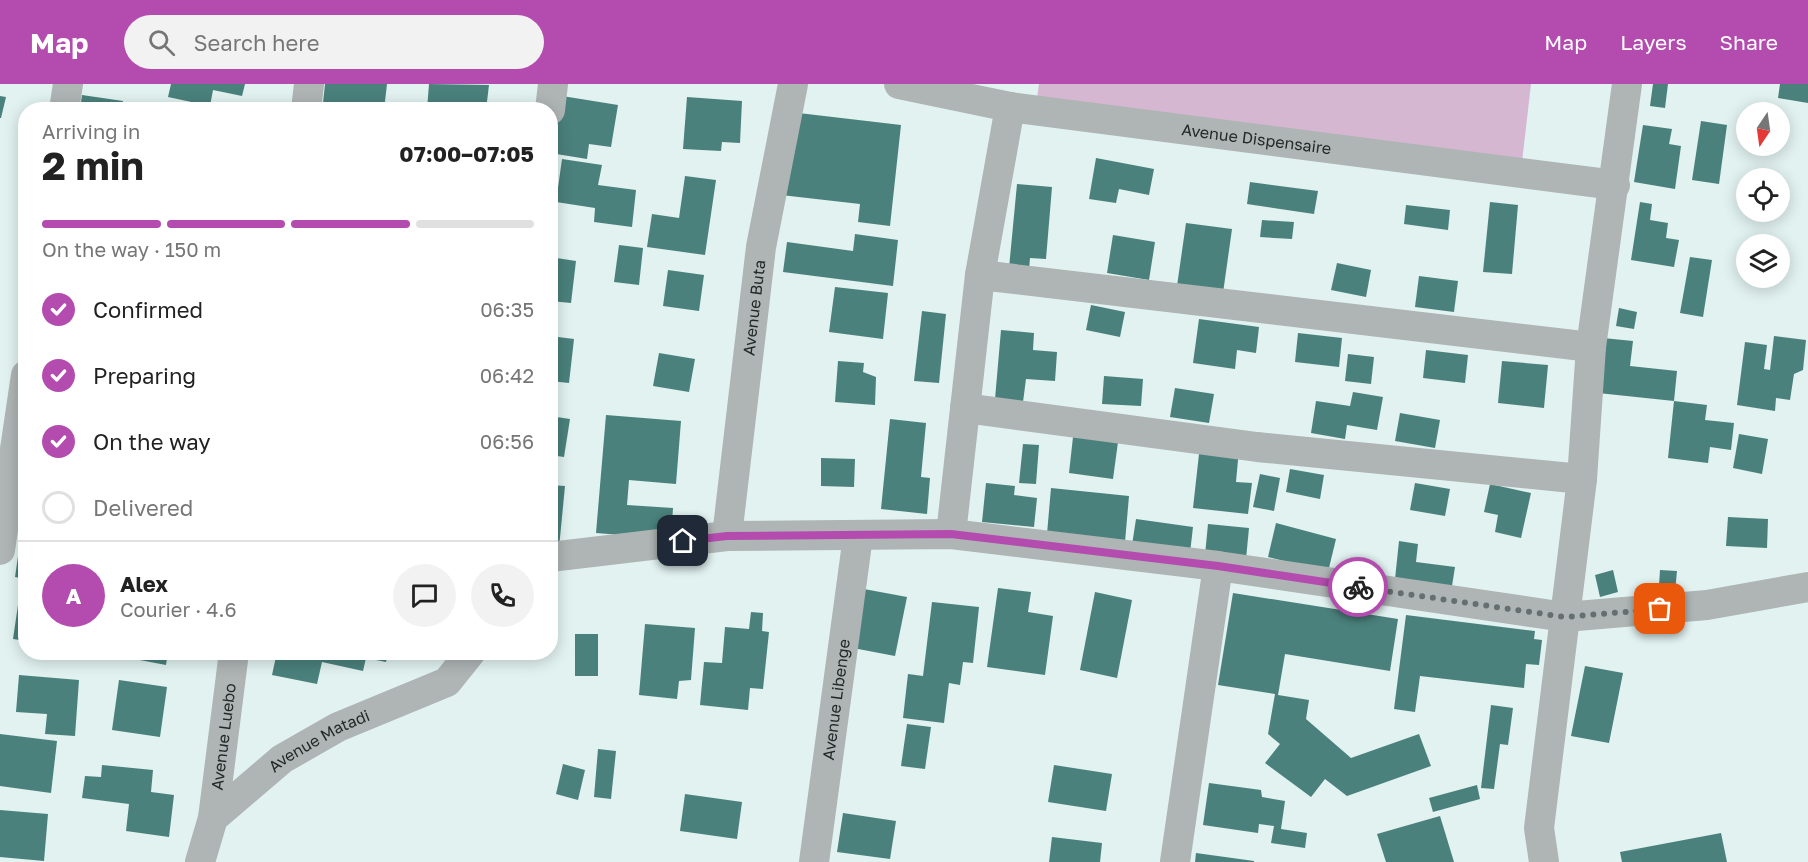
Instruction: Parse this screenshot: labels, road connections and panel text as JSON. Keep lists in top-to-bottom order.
{
  "streets": {
    "street": [
      "Avenue Dispensaire",
      "Avenue Buta",
      "Avenue Libenge",
      "Avenue Luebo",
      "Avenue Matadi"
    ]
  },
  "crossings": [
    ["Avenue Luebo", "Avenue Matadi"]
  ],
  "north": "bottom",
  "page": {
    "header": "Map",
    "search": "Search here",
    "nav": ["Map", "Layers", "Share"],
    "heading": ["2 min", "Arriving in", "07:00–07:05"],
    "panel": ["Alex", "Courier · 4.6"],
    "bar": "On the way · 150 m",
    "list": [
      ["Confirmed", "06:35"],
      ["Preparing", "06:42"],
      ["On the way", "06:56"],
      "Delivered"
    ],
    "round": "A"
  }
}
